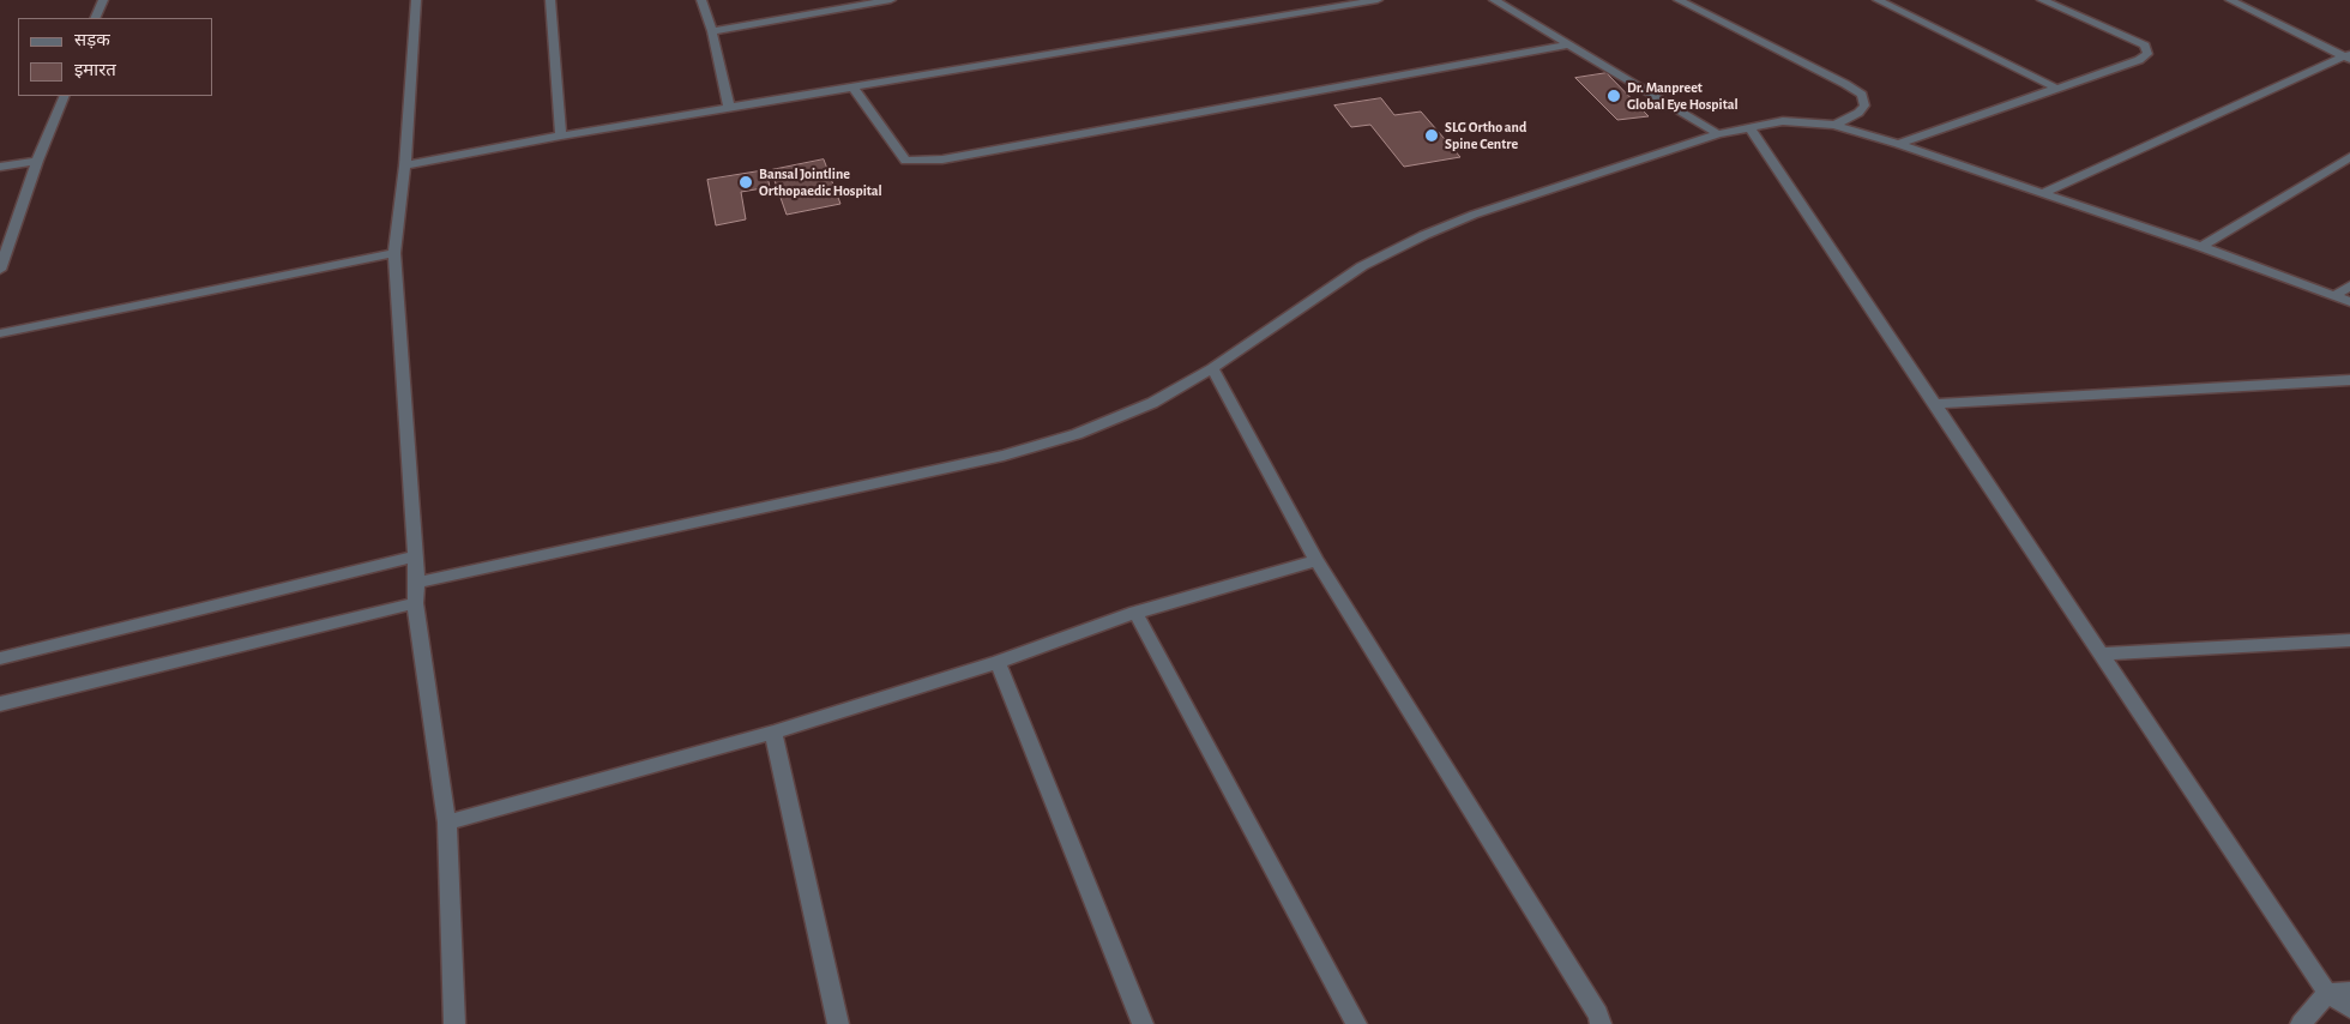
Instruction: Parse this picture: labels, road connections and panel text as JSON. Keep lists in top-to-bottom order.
{
  "places": ["Dr. Manpreet Global Eye Hospital", "SLG Ortho and Spine Centre", "Bansal Jointline Orthopaedic Hospital"],
  "legend": ["सड़क", "इमारत"]
}
